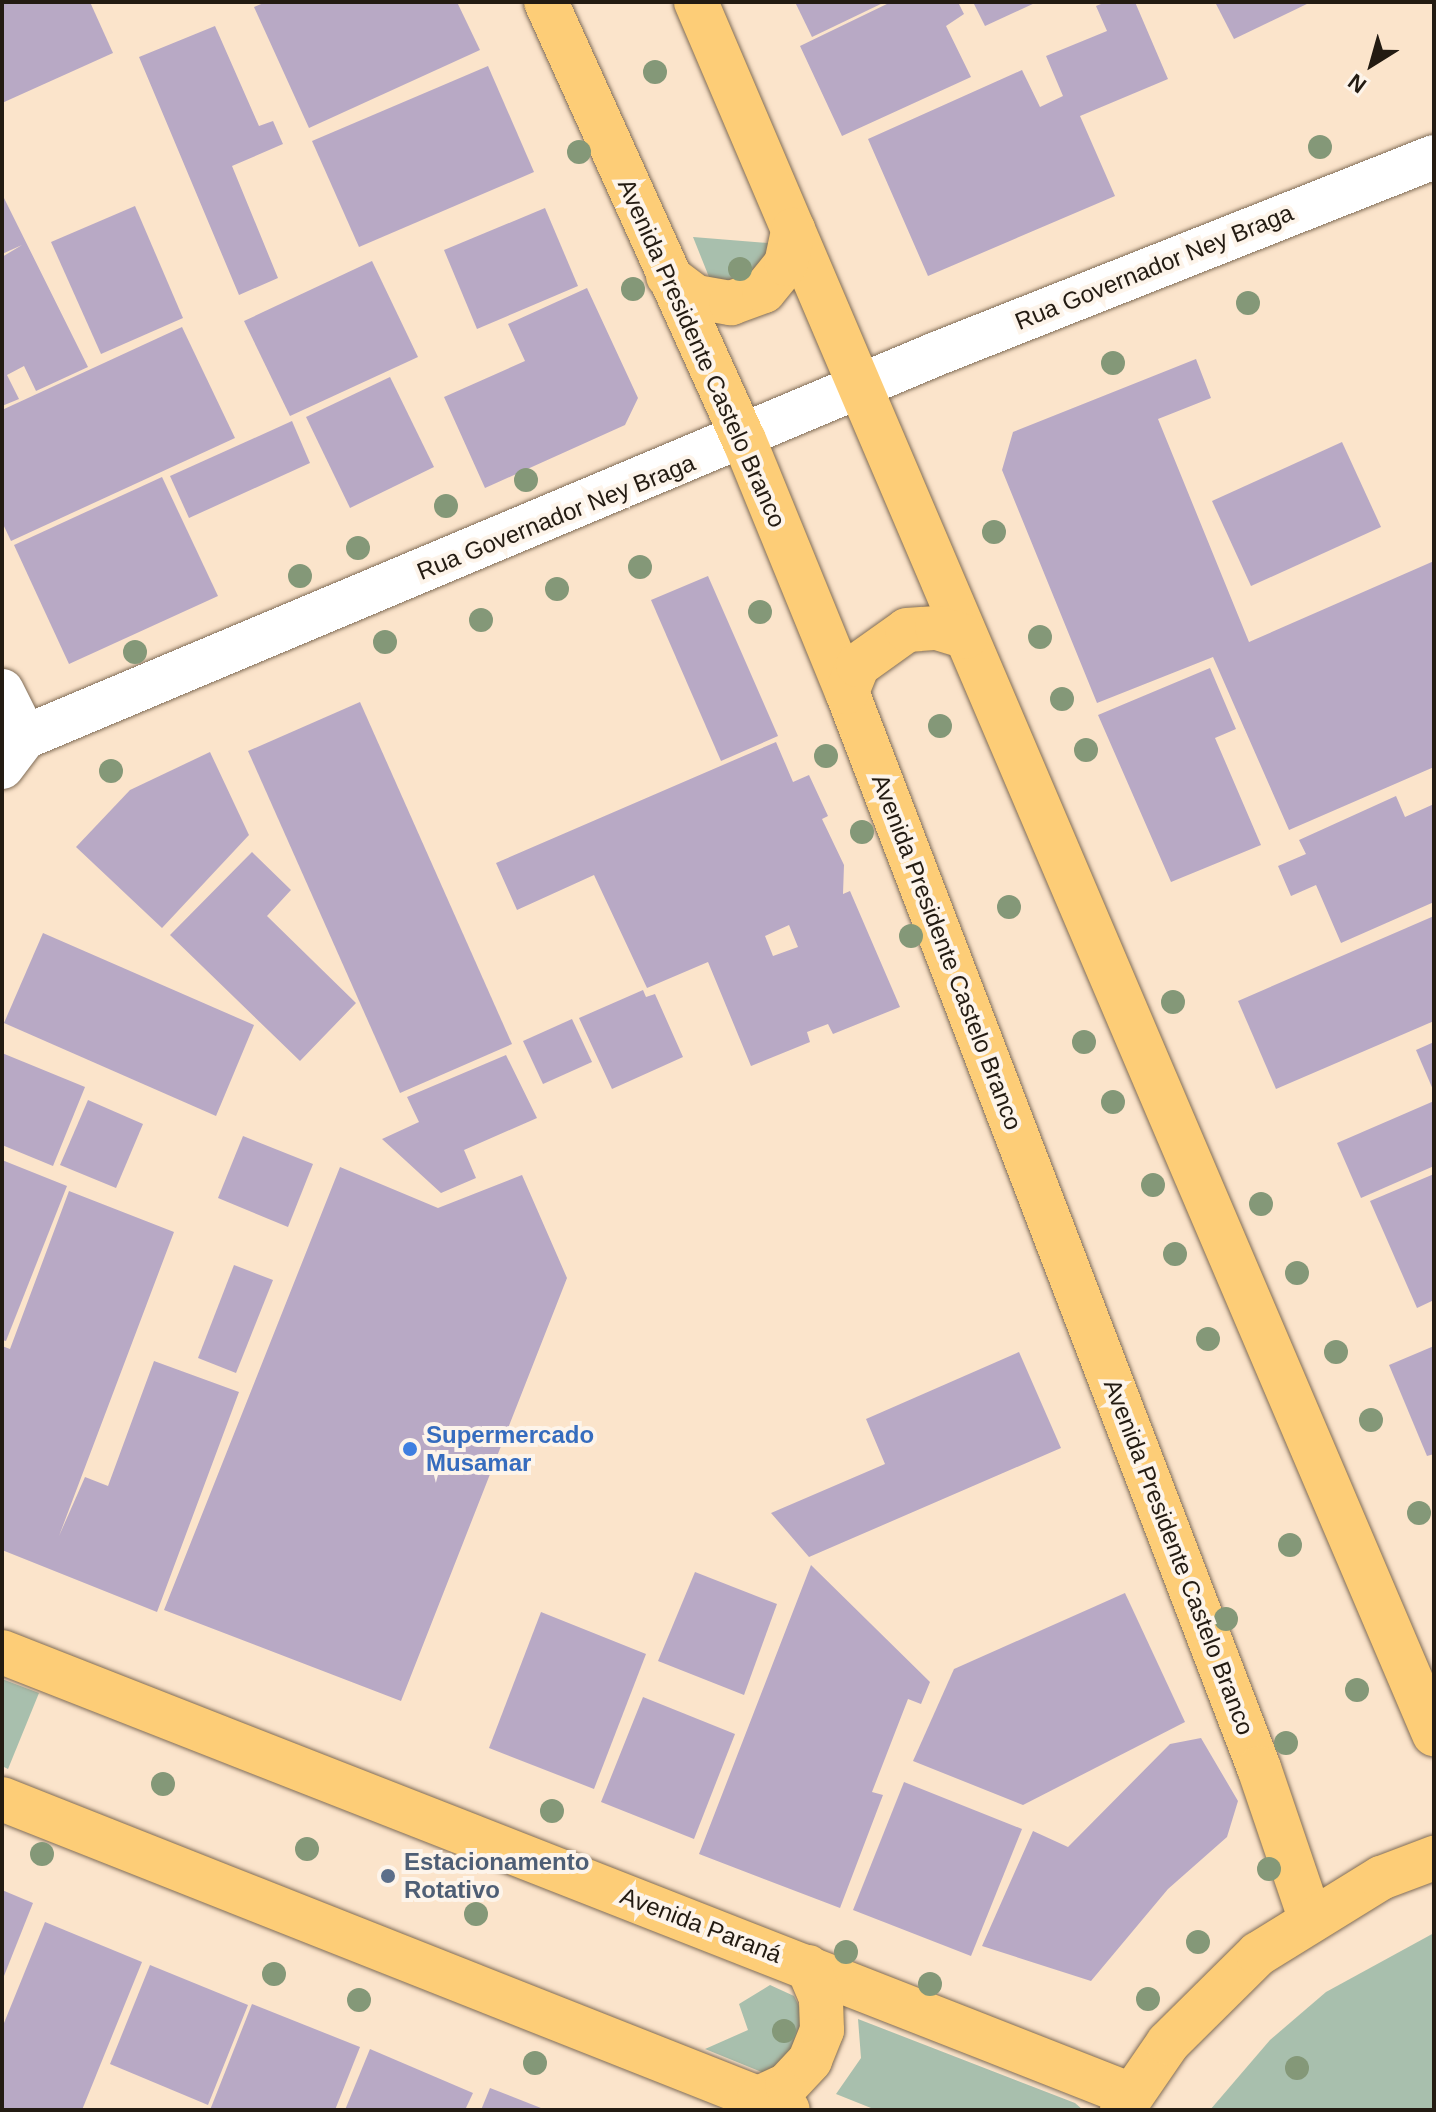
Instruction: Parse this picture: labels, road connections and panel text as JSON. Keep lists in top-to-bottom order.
{
  "streets": {
    "main road": ["Avenida Presidente Castelo Branco", "Avenida Paraná"],
    "street": ["Rua Governador Ney Braga"]
  },
  "crossings": [
    ["Rua Governador Ney Braga", "Avenida Presidente Castelo Branco"]
  ],
  "places": ["Supermercado Musamar", "Estacionamento Rotativo"],
  "north": "bottom left"
}
